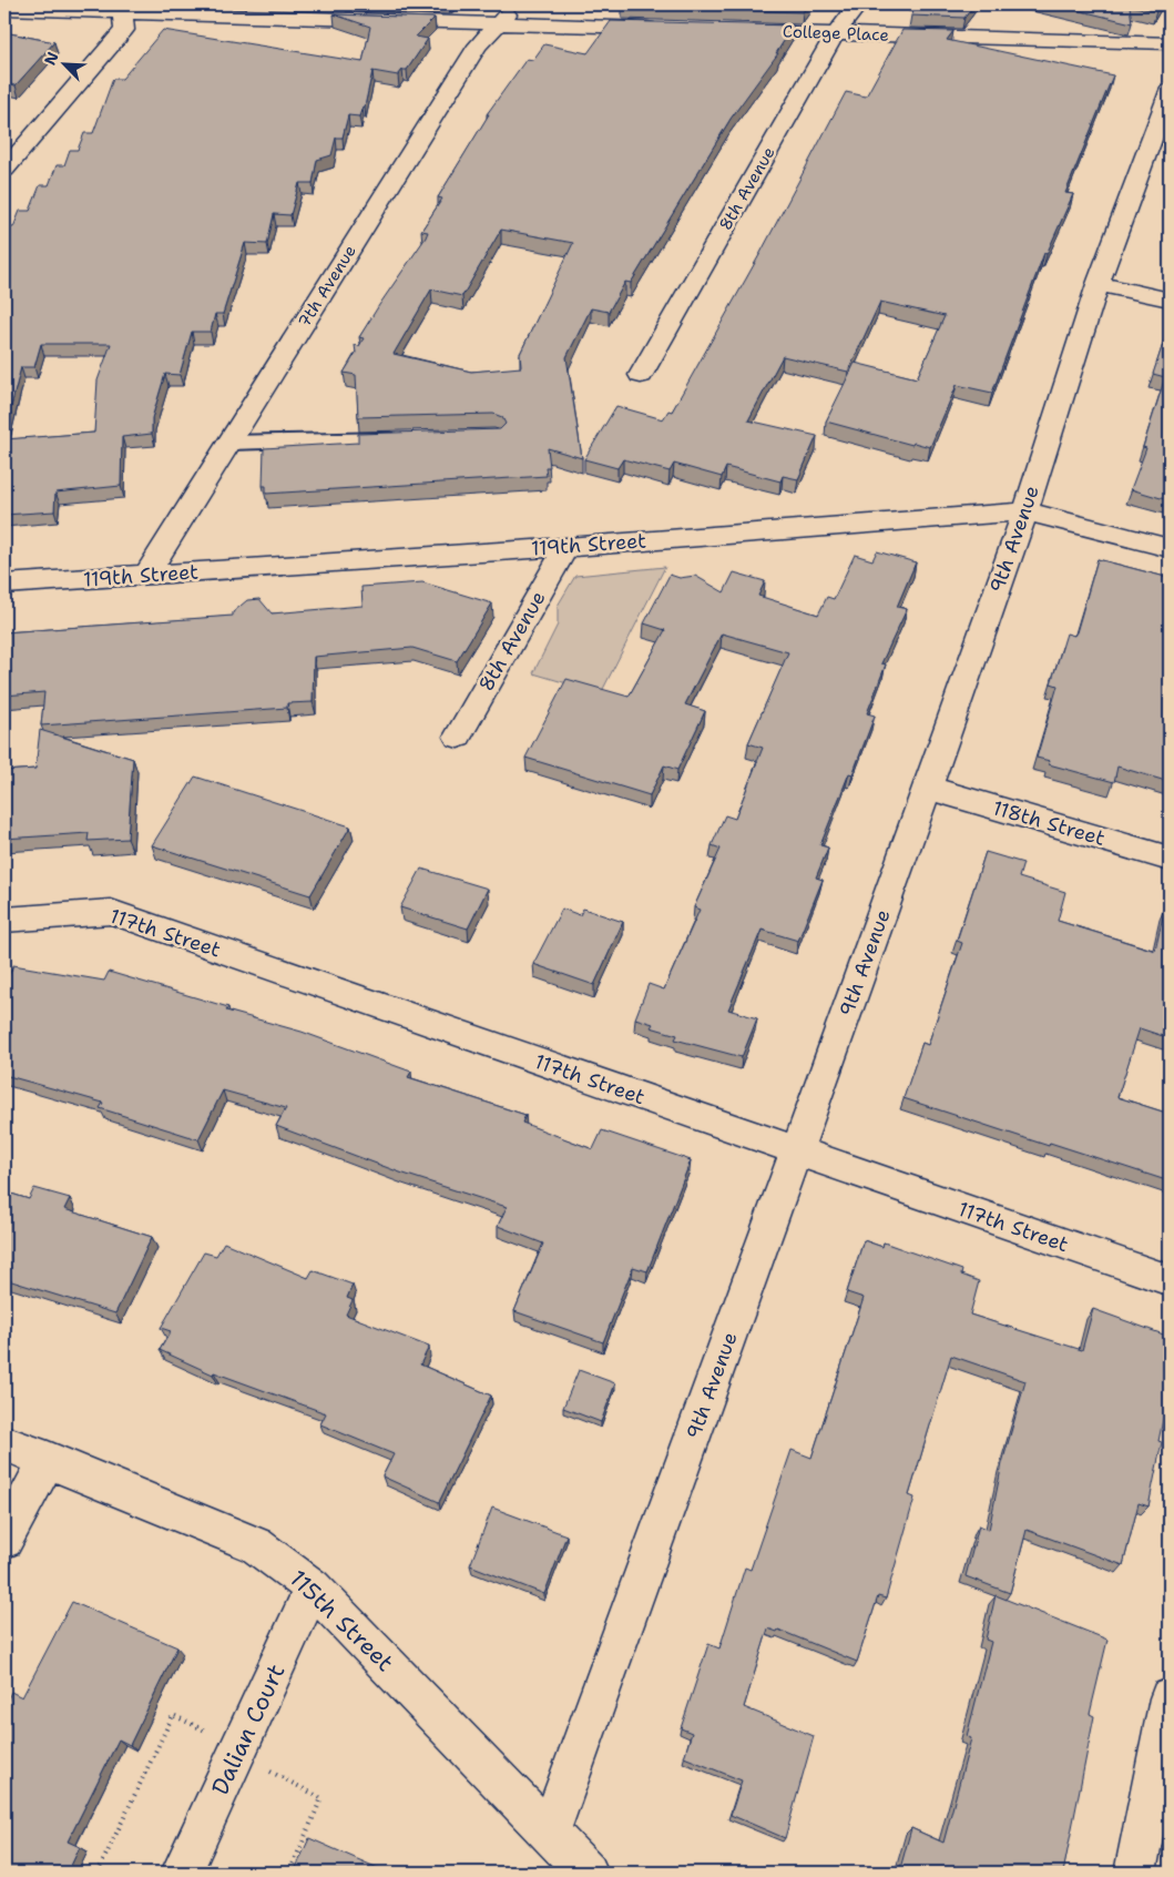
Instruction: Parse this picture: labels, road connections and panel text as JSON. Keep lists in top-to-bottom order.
{
  "streets": {
    "street": [
      "College Place",
      "8th Avenue",
      "7th Avenue",
      "9th Avenue",
      "119th Street",
      "118th Street",
      "117th Street",
      "115th Street",
      "Dalian Court"
    ]
  },
  "crossings": [
    ["College Place", "8th Avenue"],
    ["8th Avenue", "119th Street"],
    ["7th Avenue", "119th Street"],
    ["9th Avenue", "119th Street"],
    ["9th Avenue", "118th Street"],
    ["9th Avenue", "117th Street"],
    ["9th Avenue", "115th Street"],
    ["115th Street", "Dalian Court"]
  ],
  "north": "top left"
}
